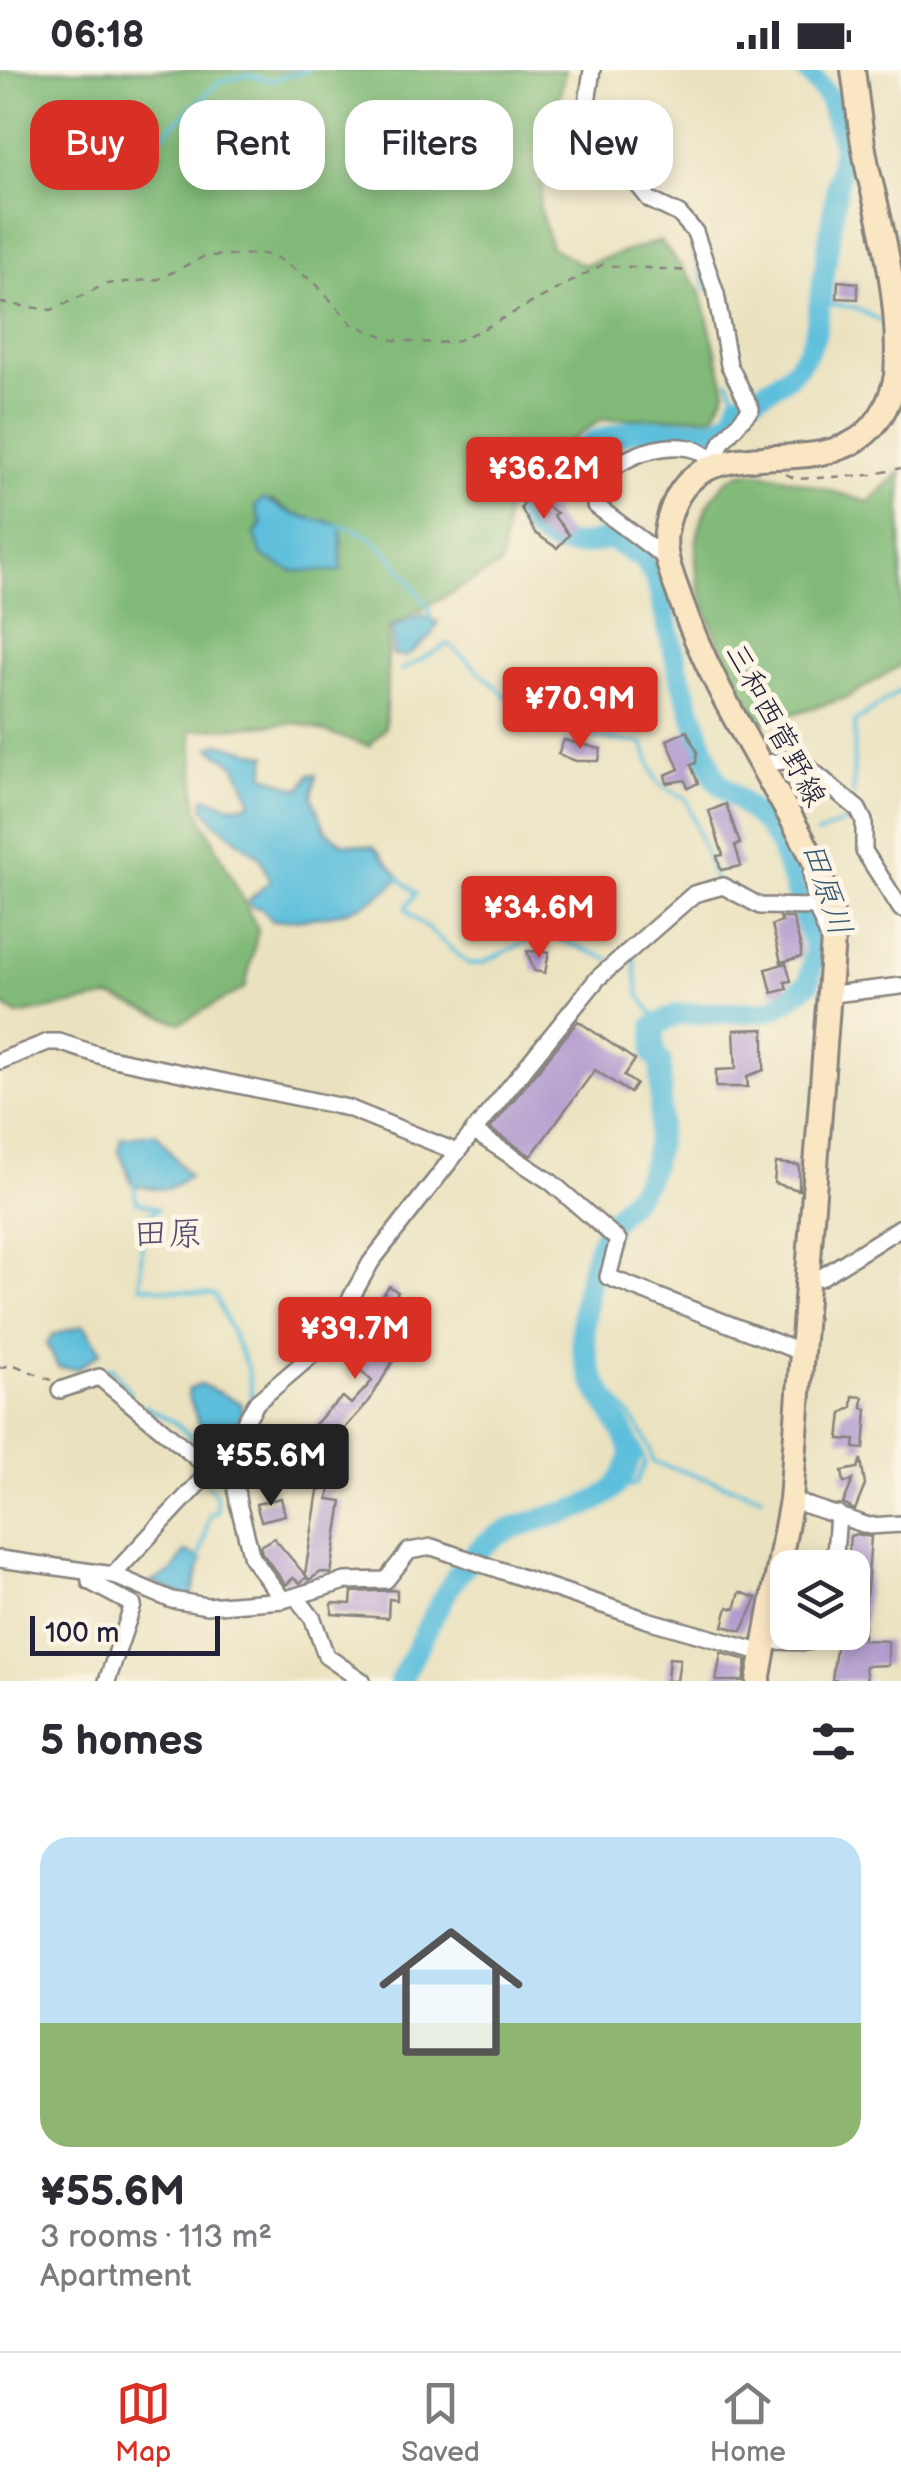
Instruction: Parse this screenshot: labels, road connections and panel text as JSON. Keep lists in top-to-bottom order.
{
  "streets": {
    "main road": ["三和西菅野線"]
  },
  "districts": ["田原"],
  "water": ["田原川"],
  "scale_bar": "100 m",
  "page": {
    "status": "06:18",
    "chip": [
      "Buy",
      "Rent",
      "Filters",
      "New"
    ],
    "price": [
      "¥36.2M",
      "¥70.9M",
      "¥34.6M",
      "¥39.7M",
      "¥55.6M"
    ],
    "scale": "100 m",
    "heading": "5 homes",
    "list": [
      {
        "name": "¥55.6M",
        "note": "3 rooms · 113 m² · Apartment"
      }
    ],
    "tabs": ["Map", "Saved", "Home"]
  }
}
